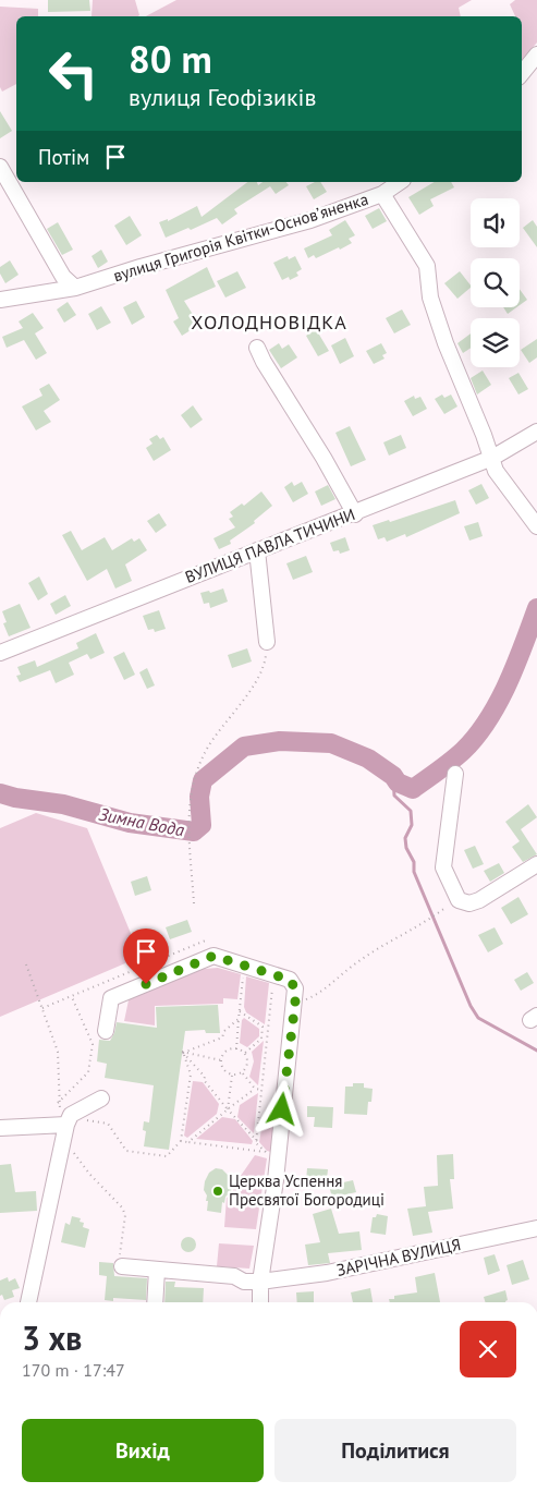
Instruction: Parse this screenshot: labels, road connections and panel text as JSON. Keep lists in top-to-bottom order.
{
  "streets": {
    "street": ["вулиця Григорія Квітки-Основʼяненка", "ВУЛИЦЯ ПАВЛА ТИЧИНИ", "ЗАРІЧНА ВУЛИЦЯ"]
  },
  "districts": ["ХОЛОДНОВІДКА"],
  "water": ["Зимна Вода"],
  "places": ["Церква Успення Пресвятої Богородиці"],
  "page": {
    "turn": ["80 m", "вулиця Геофізиків"],
    "then": "Потім",
    "heading": ["3 хв", "170 m · 17:47"],
    "buttons": ["Вихід", "Поділитися"]
  }
}
